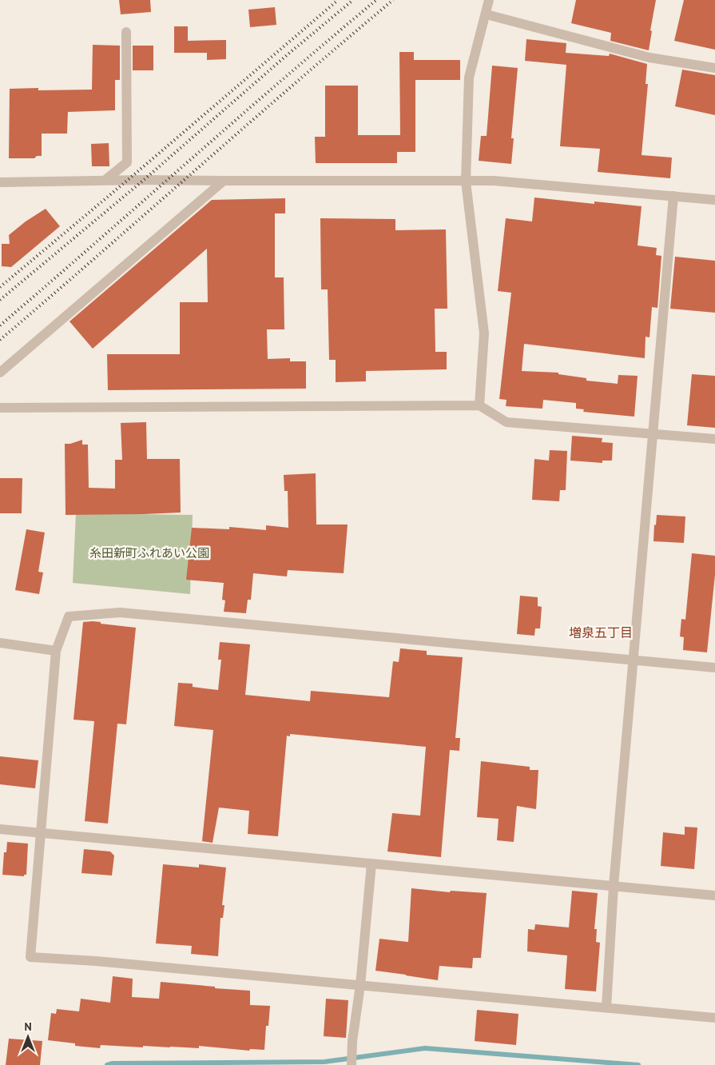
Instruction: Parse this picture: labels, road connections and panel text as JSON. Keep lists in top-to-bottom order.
{
  "districts": ["増泉五丁目"],
  "parks": ["糸田新町ふれあい公園"],
  "north": "top"
}
